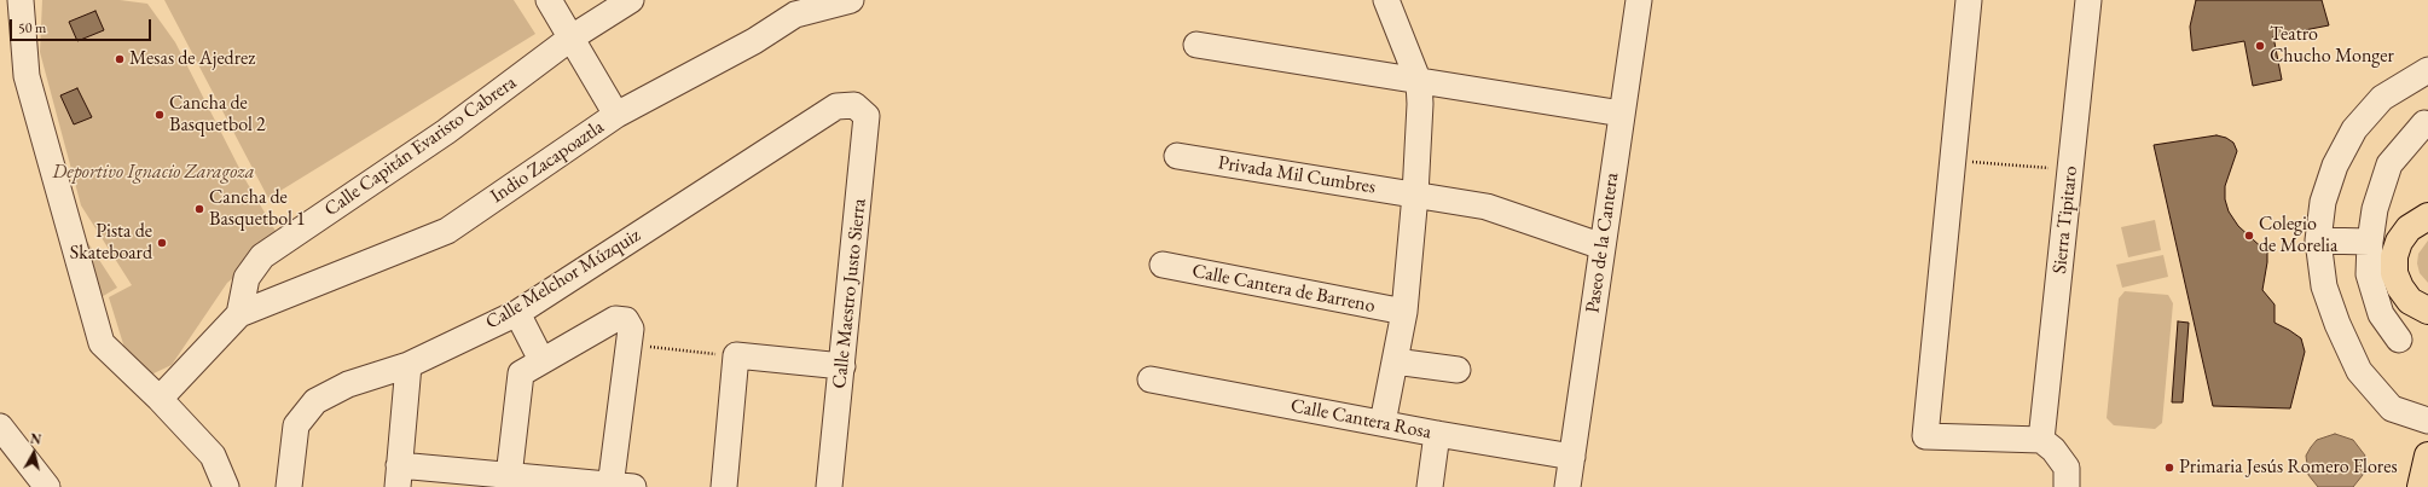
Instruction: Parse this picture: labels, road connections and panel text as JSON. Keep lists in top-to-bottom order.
{
  "streets": {
    "street": [
      "Calle Capitán Evaristo Cabrera",
      "Indio Zacapoaztla",
      "Privada Mil Cumbres",
      "Sierra Tipitaro",
      "Paseo de la Cantera",
      "Calle Melchor Múzquiz",
      "Calle Cantera de Barreno",
      "Calle Maestro Justo Sierra",
      "Calle Cantera Rosa"
    ]
  },
  "crossings": [
    ["Calle Capitán Evaristo Cabrera", "Indio Zacapoaztla"],
    ["Privada Mil Cumbres", "Paseo de la Cantera"],
    ["Paseo de la Cantera", "Calle Cantera Rosa"],
    ["Calle Melchor Múzquiz", "Calle Maestro Justo Sierra"]
  ],
  "parks": ["Deportivo Ignacio Zaragoza"],
  "places": [
    "Teatro Chucho Monger",
    "Mesas de Ajedrez",
    "Cancha de Basquetbol 2",
    "Cancha de Basquetbol 1",
    "Colegio de Morelia",
    "Pista de Skateboard",
    "Primaria Jesús Romero Flores"
  ],
  "scale_bar": "50 m",
  "north": "top"
}
